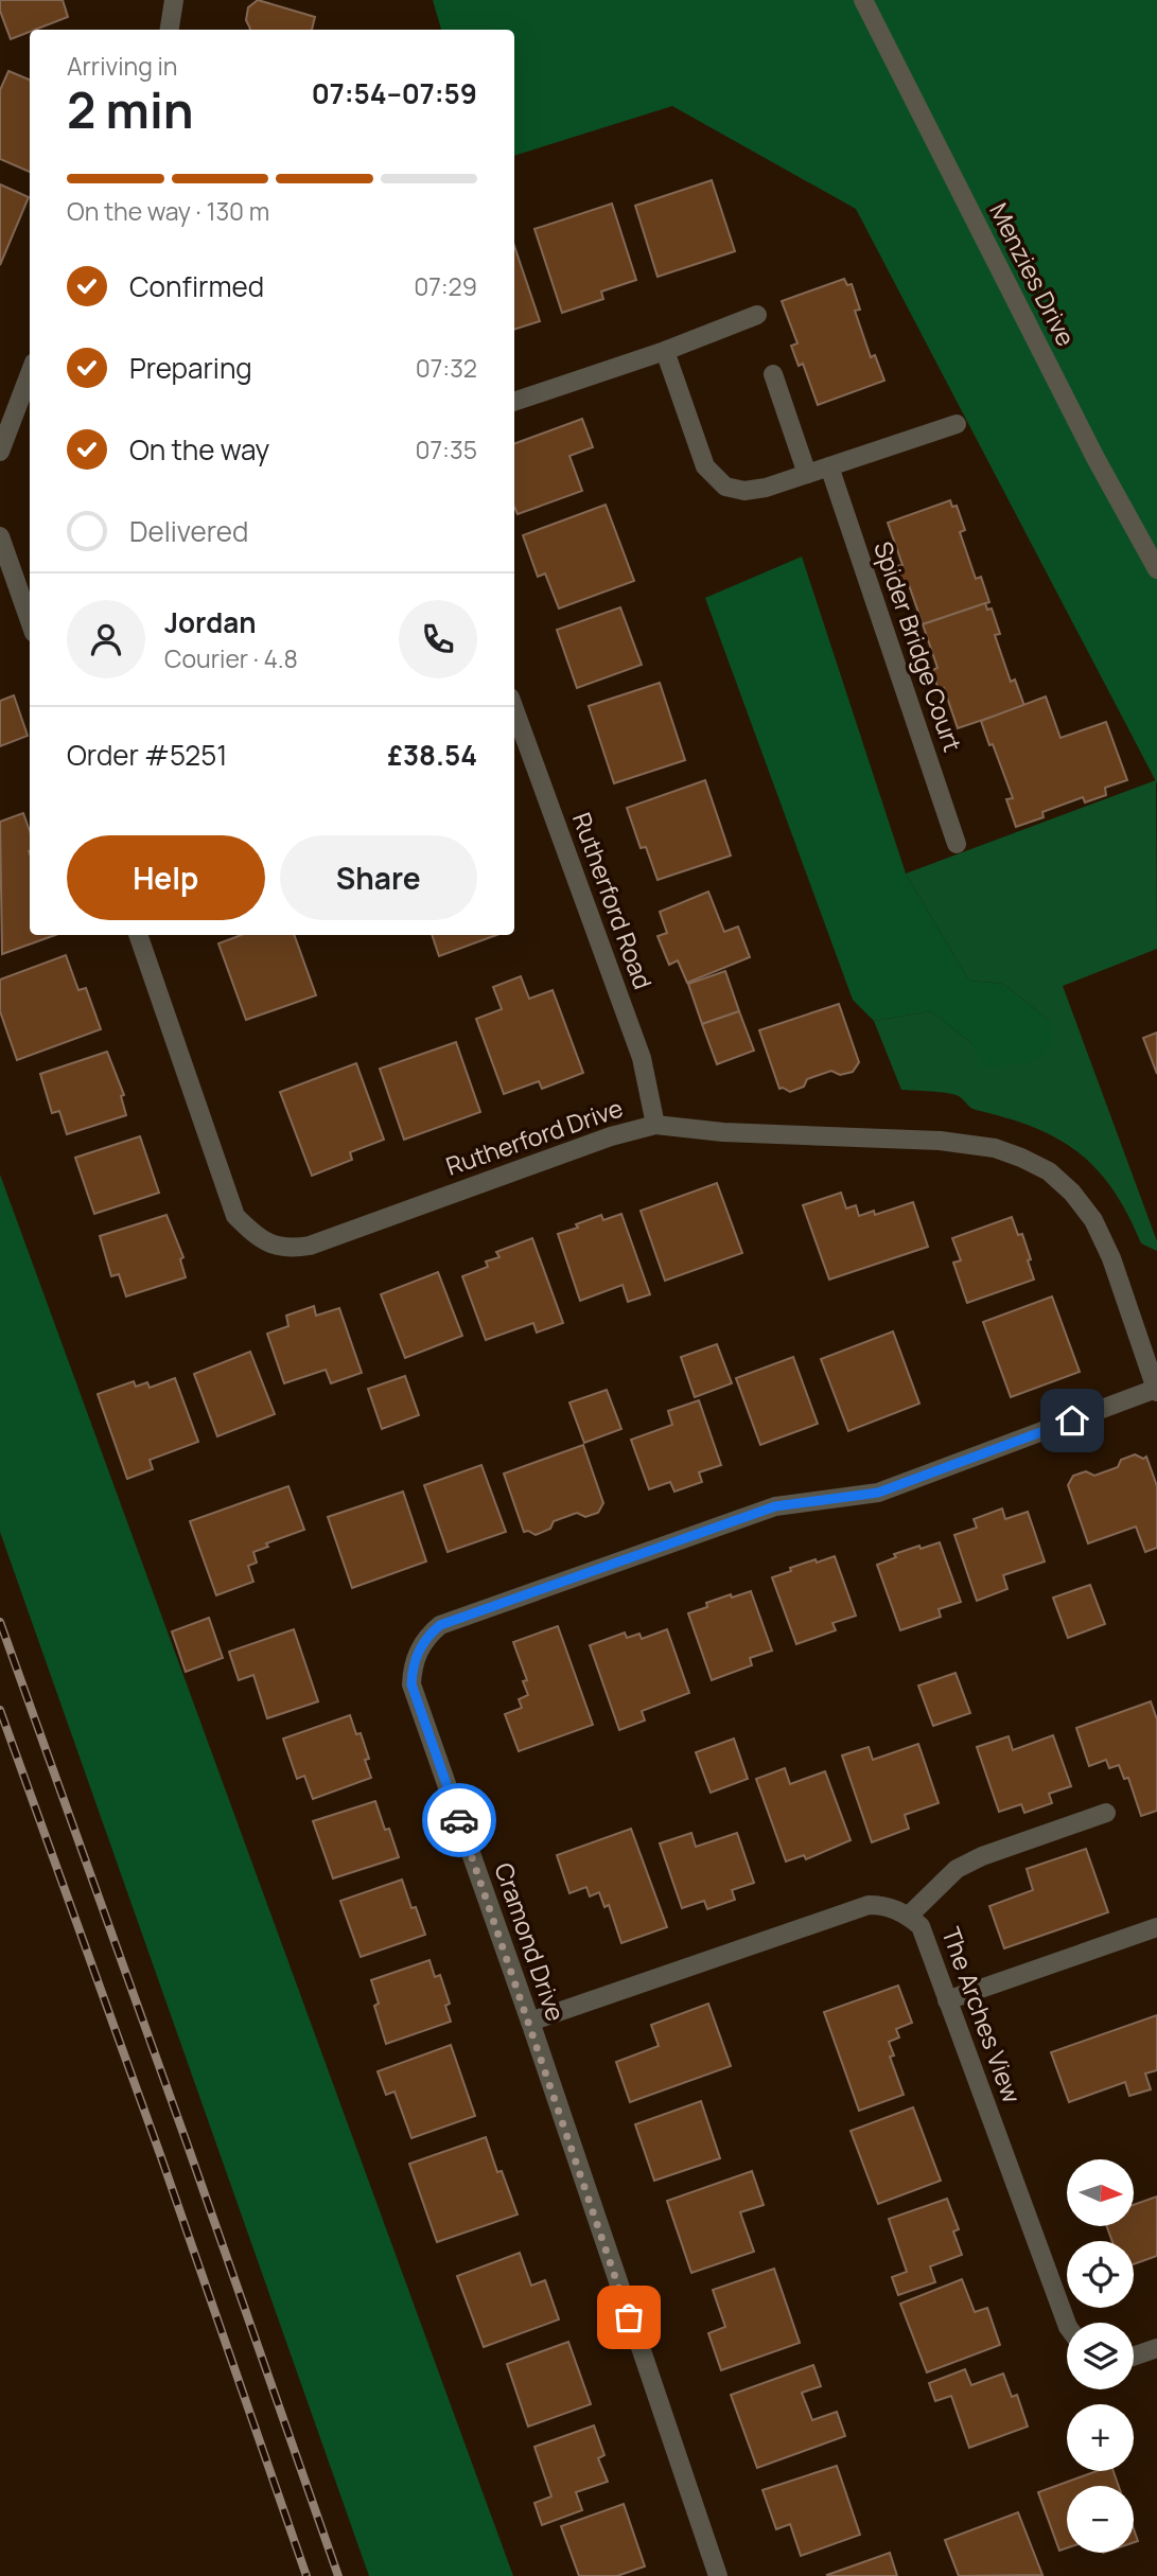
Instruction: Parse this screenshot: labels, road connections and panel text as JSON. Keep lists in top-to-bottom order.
{
  "streets": {
    "street": [
      "Menzies Drive",
      "Spider Bridge Court",
      "Rutherford Road",
      "Rutherford Drive",
      "Cramond Drive",
      "The Arches View"
    ]
  },
  "crossings": [
    ["Rutherford Road", "Rutherford Drive"],
    ["Rutherford Drive", "Cramond Drive"],
    ["Cramond Drive", "The Arches View"]
  ],
  "north": "right",
  "page": {
    "heading": ["2 min", "Arriving in", "07:54–07:59"],
    "panel": [
      "Jordan",
      "Courier · 4.8",
      "Order #5251",
      "£38.54"
    ],
    "bar": "On the way · 130 m",
    "list": [
      ["Confirmed", "07:29"],
      ["Preparing", "07:32"],
      ["On the way", "07:35"],
      "Delivered"
    ],
    "buttons": ["Help", "Share"],
    "map_buttons": ["+", "−"]
  }
}
